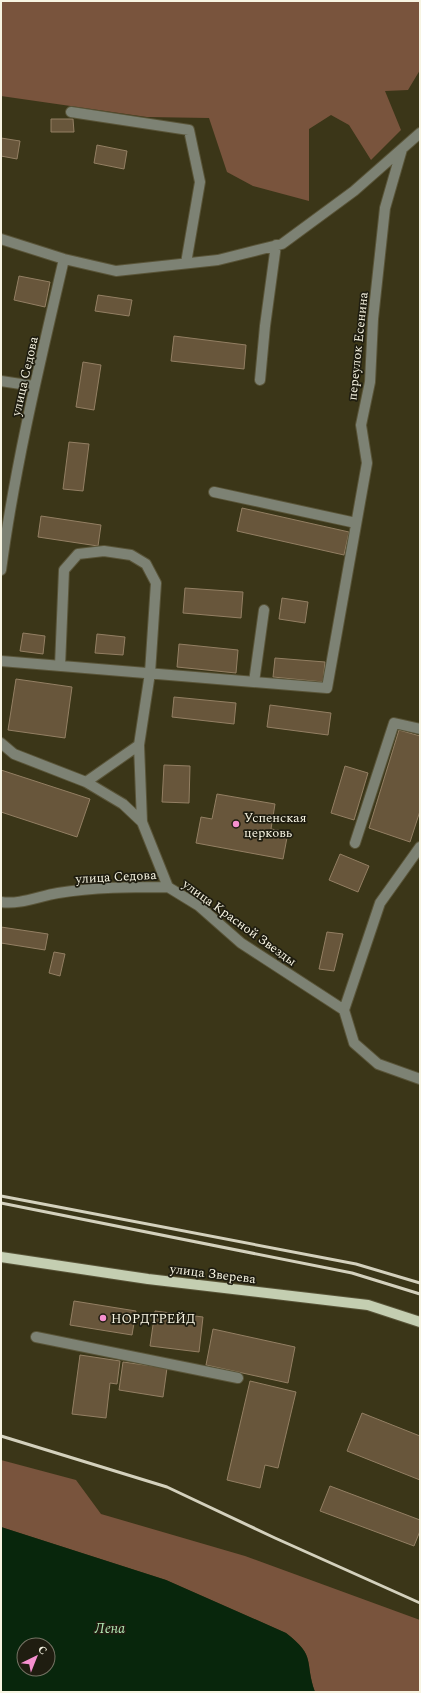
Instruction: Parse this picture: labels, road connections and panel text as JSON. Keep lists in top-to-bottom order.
{
  "streets": {
    "main road": ["улица Зверева"],
    "street": ["переулок Есенина", "улица Седова", "улица Красной Звезды"]
  },
  "crossings": [
    ["улица Седова", "улица Красной Звезды"]
  ],
  "water": ["Лена"],
  "places": ["Успенская церковь", "НОРДТРЕЙД"],
  "north": "top right"
}
